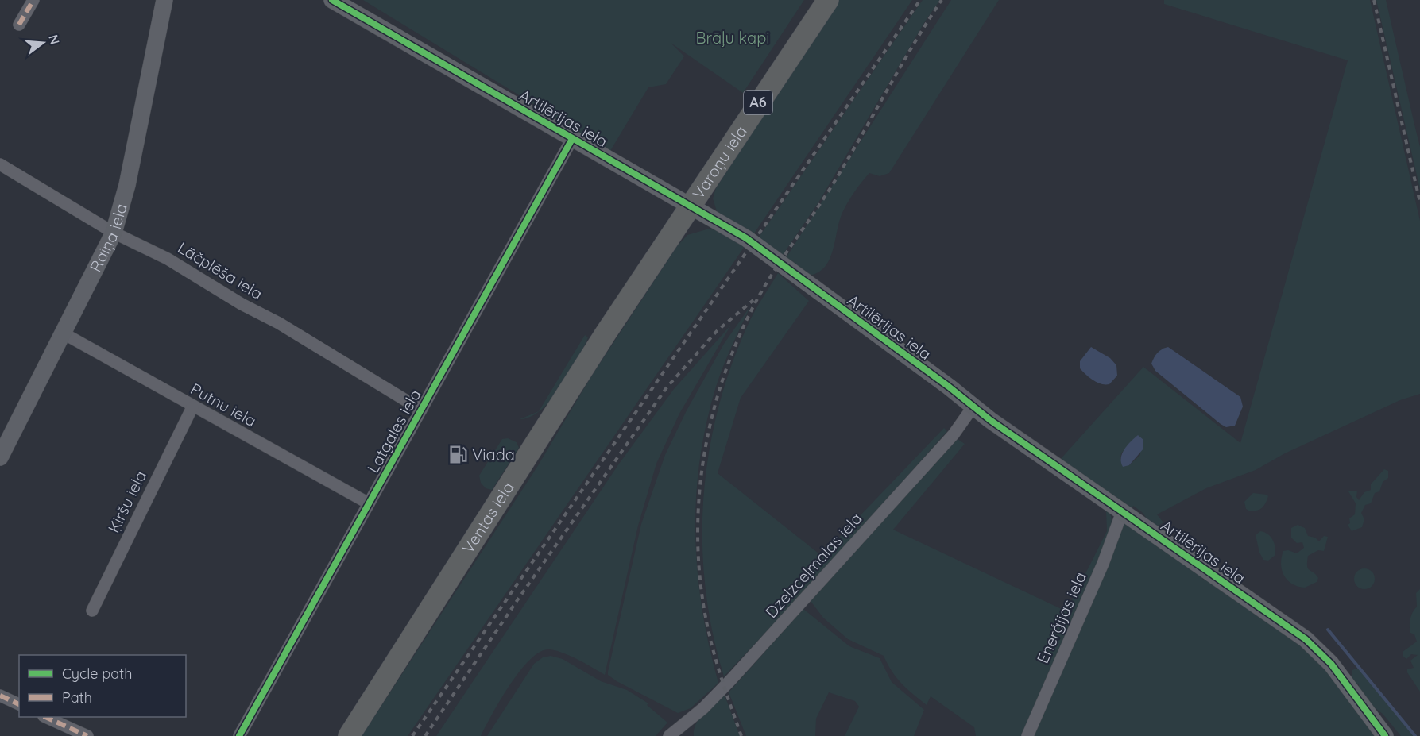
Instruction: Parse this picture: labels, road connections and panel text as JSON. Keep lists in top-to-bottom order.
{
  "streets": {
    "highway": ["A6", "Varoņu iela", "Ventas iela"],
    "street": [
      "Artilērijas iela",
      "Raiņa iela",
      "Lāčplēša iela",
      "Putnu iela",
      "Latgales iela",
      "Ķiršu iela",
      "Dzelzceļmalas iela",
      "Enerģijas iela"
    ]
  },
  "crossings": [
    ["Artilērijas iela", "Varoņu iela"],
    ["Artilērijas iela", "Latgales iela"],
    ["Artilērijas iela", "Ventas iela"],
    ["Artilērijas iela", "Dzelzceļmalas iela"],
    ["Artilērijas iela", "Enerģijas iela"],
    ["Varoņu iela", "Ventas iela"],
    ["Raiņa iela", "Lāčplēša iela"],
    ["Raiņa iela", "Putnu iela"],
    ["Lāčplēša iela", "Latgales iela"],
    ["Putnu iela", "Latgales iela"],
    ["Putnu iela", "Ķiršu iela"]
  ],
  "parks": ["Brāļu kapi"],
  "places": {
    "fuel station": ["Viada"]
  },
  "legend": ["Cycle path", "Path"],
  "north": "right"
}
